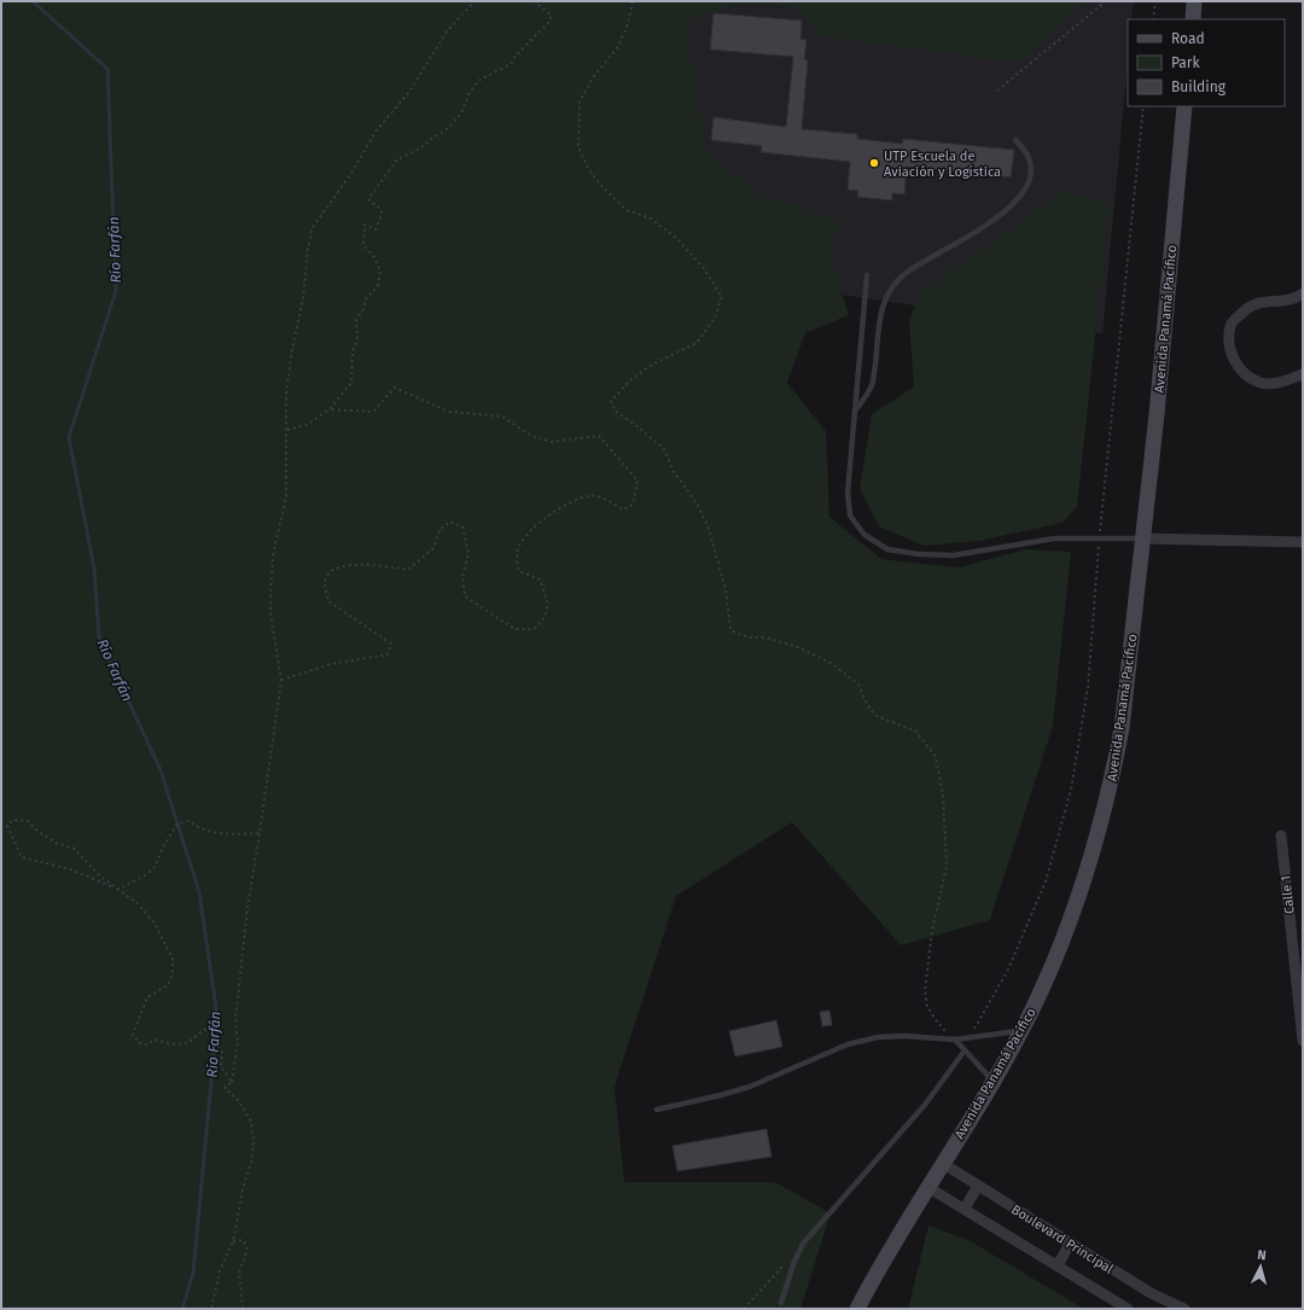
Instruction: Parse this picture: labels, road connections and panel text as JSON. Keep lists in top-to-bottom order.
{
  "streets": {
    "main road": ["Avenida Panamá Pacífico"],
    "street": ["Calle 1", "Boulevard Principal"]
  },
  "crossings": [
    ["Avenida Panamá Pacífico", "Boulevard Principal"]
  ],
  "water": ["Río Farfán"],
  "places": ["UTP Escuela de Aviación y Logística"],
  "legend": ["Road", "Park", "Building"],
  "north": "top"
}
